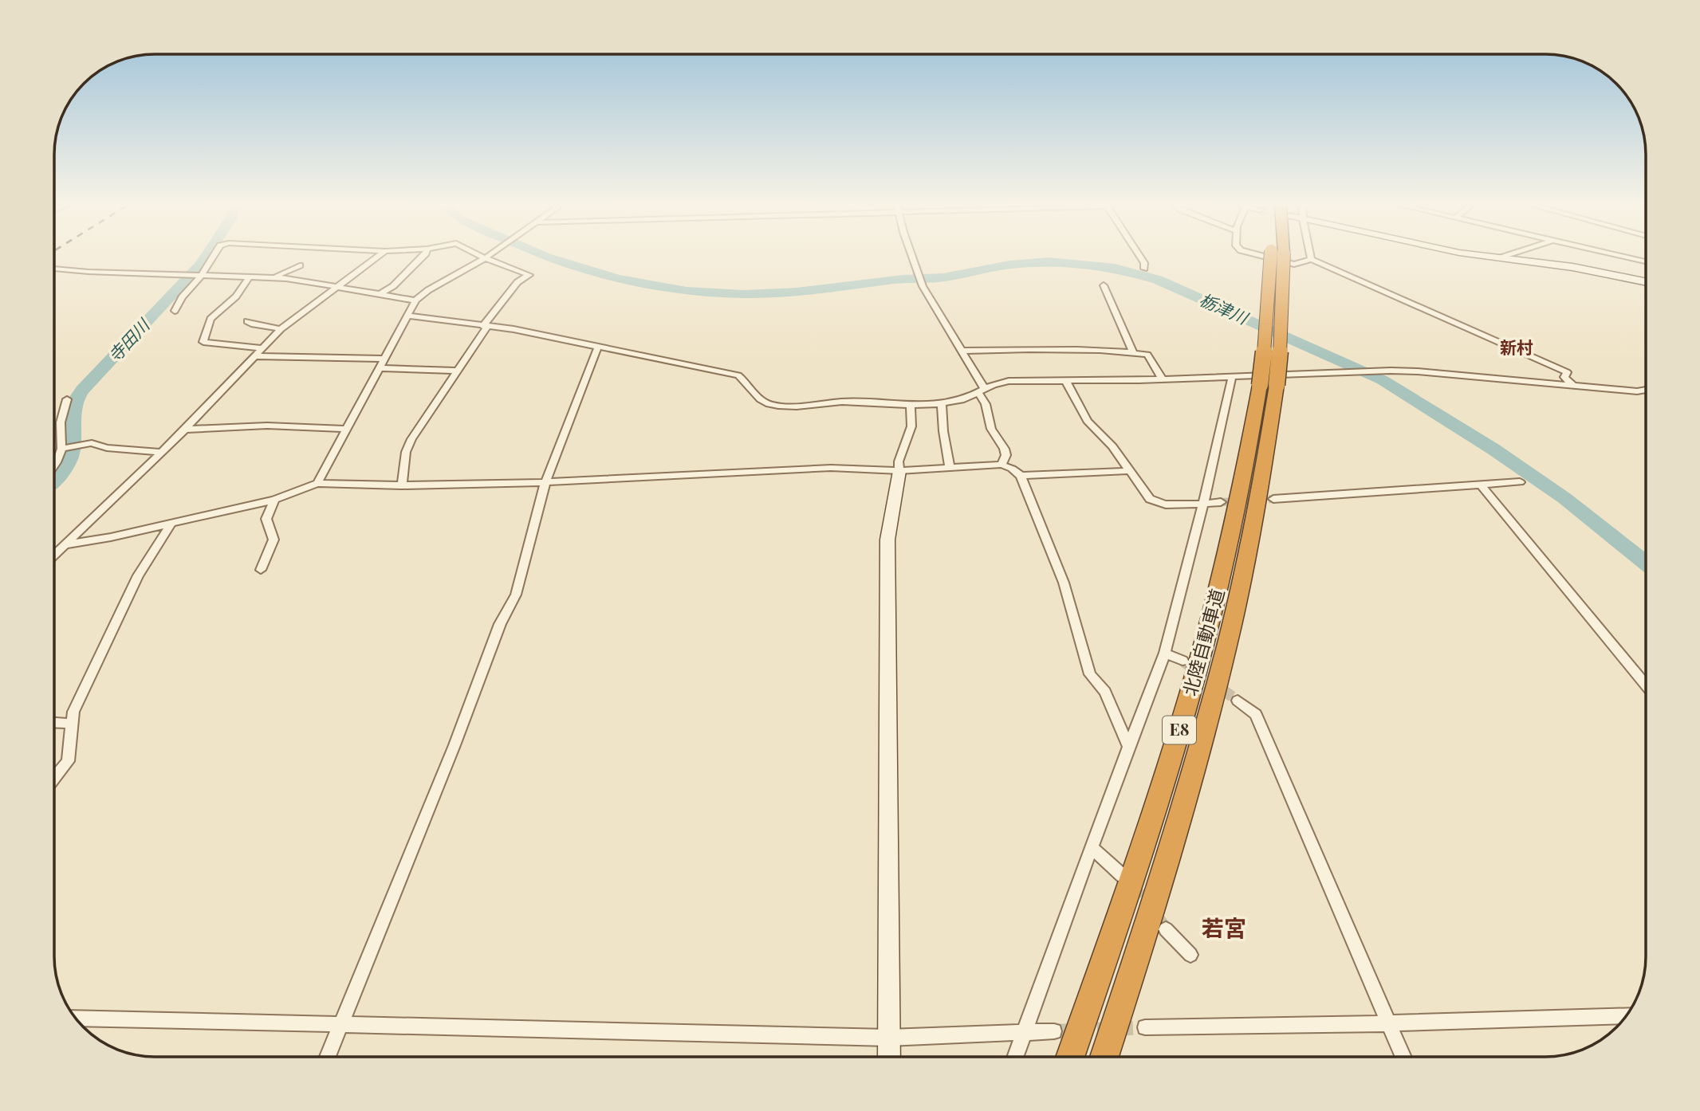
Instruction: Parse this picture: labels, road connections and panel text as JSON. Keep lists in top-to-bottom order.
{
  "streets": {
    "highway": ["北陸自動車道", "E8"]
  },
  "districts": ["新村", "若宮"],
  "water": ["栃津川", "寺田川"]
}
